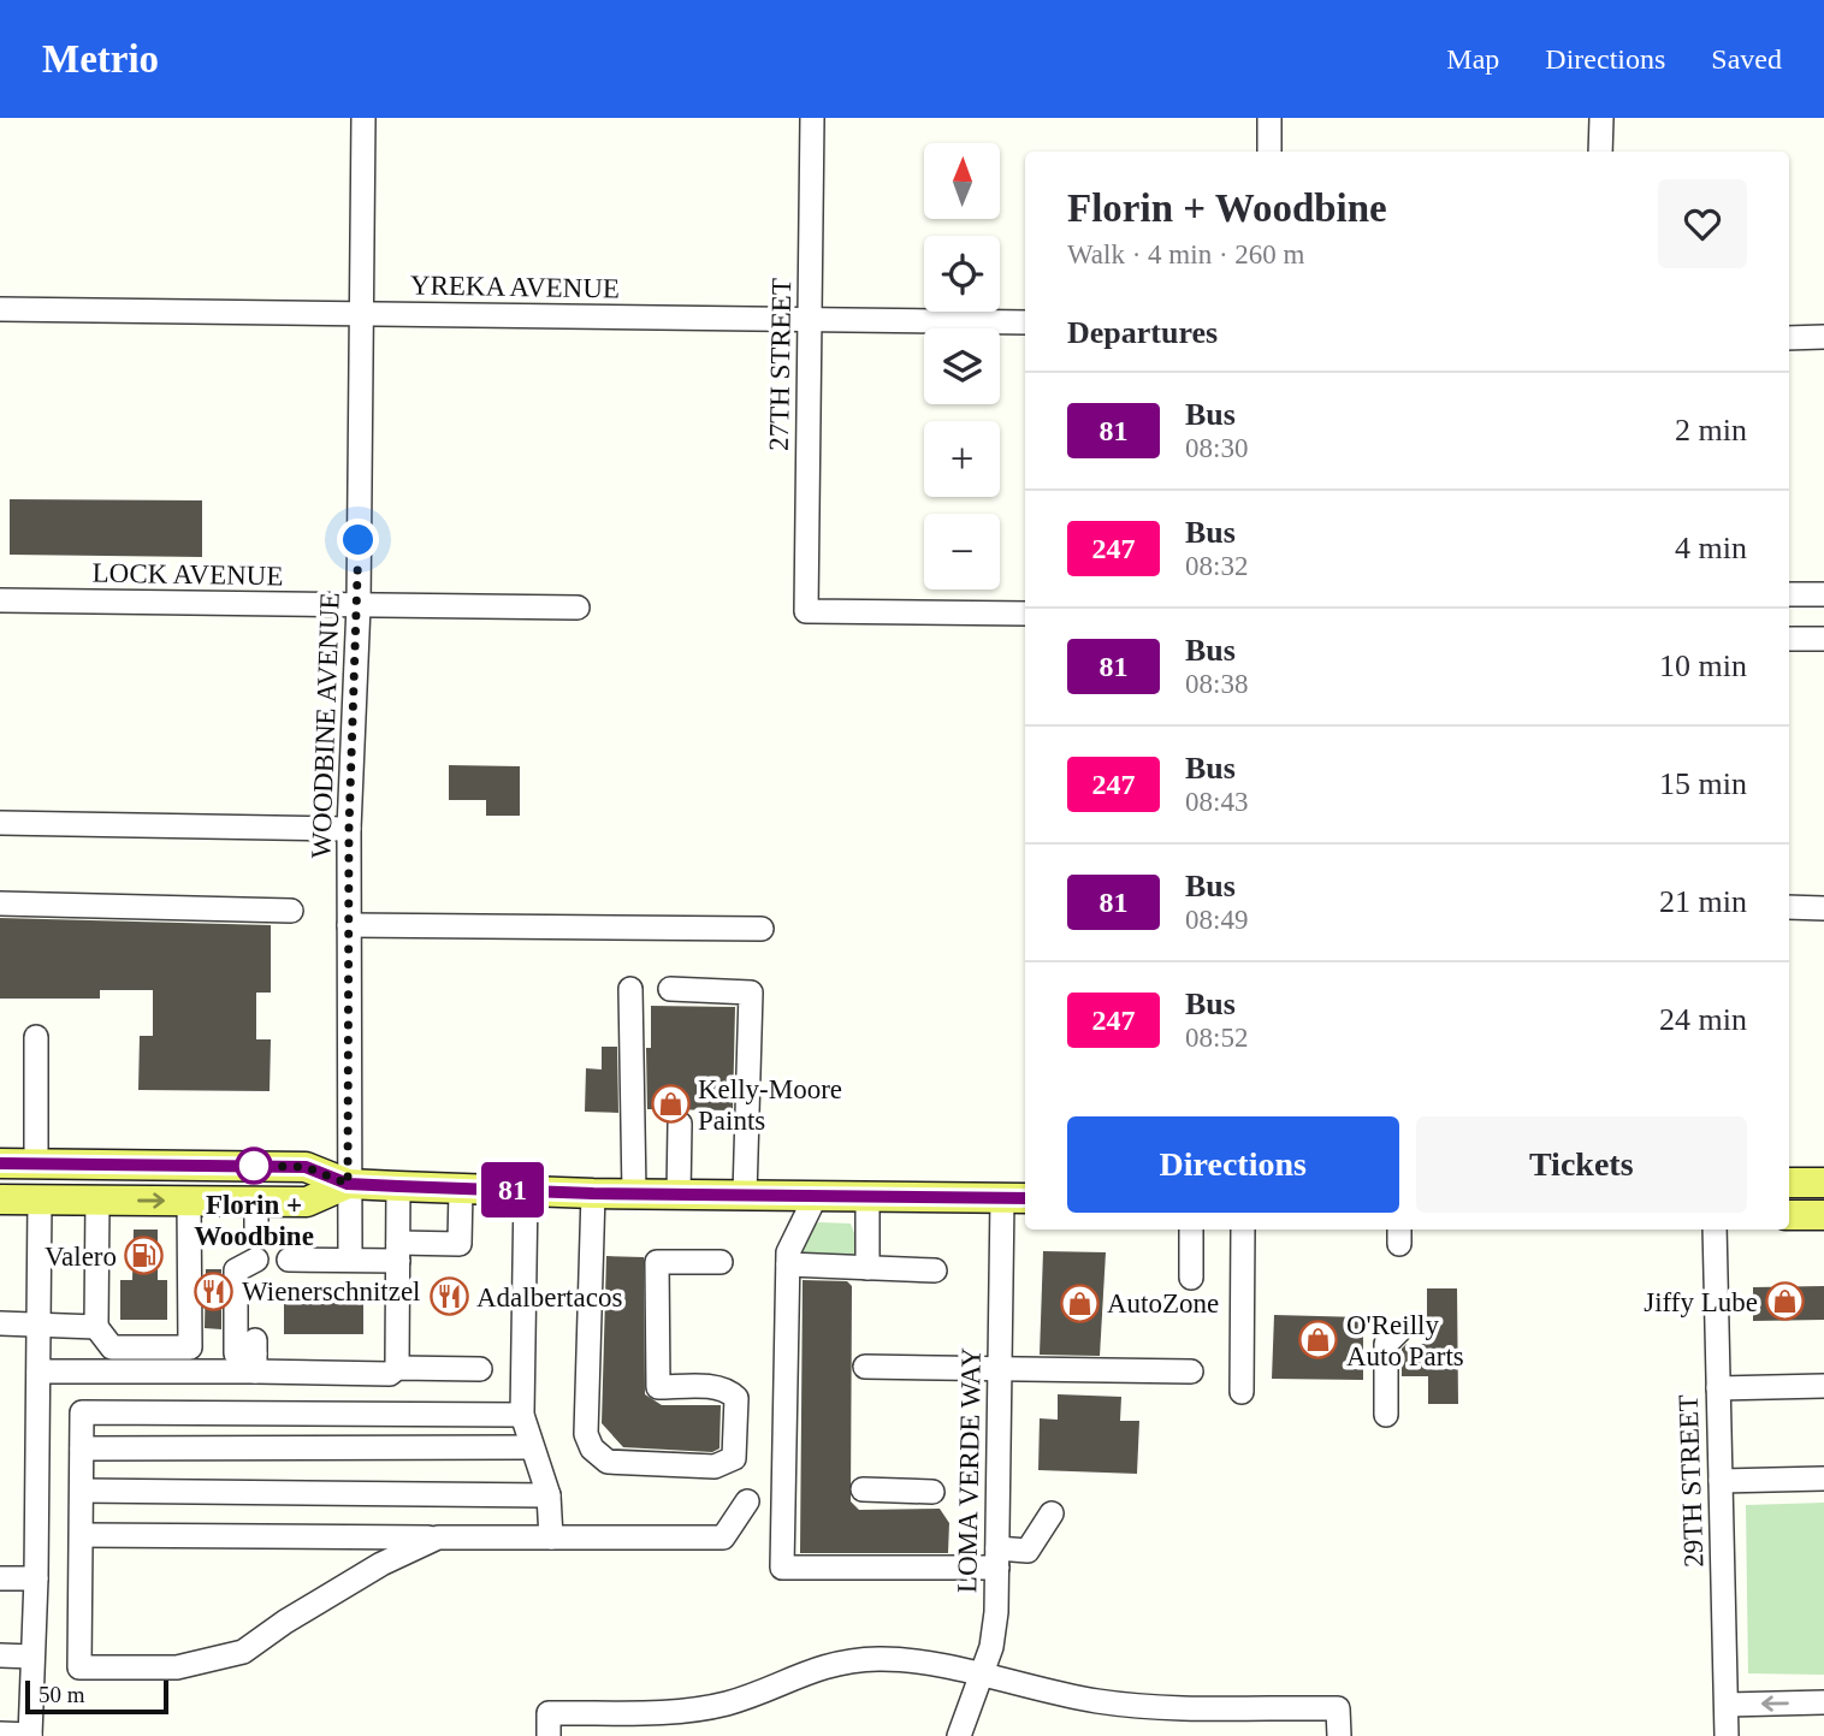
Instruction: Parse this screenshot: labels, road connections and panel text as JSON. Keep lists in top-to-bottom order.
{
  "streets": {
    "street": [
      "YREKA AVENUE",
      "27TH STREET",
      "LOCK AVENUE",
      "WOODBINE AVENUE",
      "LOMA VERDE WAY",
      "29TH STREET"
    ]
  },
  "crossings": [
    ["YREKA AVENUE", "27TH STREET"],
    ["YREKA AVENUE", "WOODBINE AVENUE"],
    ["LOCK AVENUE", "WOODBINE AVENUE"]
  ],
  "places": {
    "shop": [
      "Kelly-Moore Paints",
      "Jiffy Lube",
      "AutoZone",
      "O'Reilly Auto Parts"
    ],
    "other": ["Florin + Woodbine"],
    "fuel station": ["Valero"],
    "restaurant": ["Wienerschnitzel", "Adalbertacos"]
  },
  "lines": ["bus line 81"],
  "scale_bar": "50 m",
  "north": "top",
  "page": {
    "header": "Metrio",
    "nav": ["Map", "Directions", "Saved"],
    "on_map": "81",
    "map_buttons": ["+", "−"],
    "heading": [
      ["Florin + Woodbine", "Walk · 4 min · 260 m"],
      "Departures"
    ],
    "list": [
      {
        "mark": "81",
        "name": "Bus",
        "note": "08:30",
        "value": "2 min"
      },
      {
        "mark": "247",
        "name": "Bus",
        "note": "08:32",
        "value": "4 min"
      },
      {
        "mark": "81",
        "name": "Bus",
        "note": "08:38",
        "value": "10 min"
      },
      {
        "mark": "247",
        "name": "Bus",
        "note": "08:43",
        "value": "15 min"
      },
      {
        "mark": "81",
        "name": "Bus",
        "note": "08:49",
        "value": "21 min"
      },
      {
        "mark": "247",
        "name": "Bus",
        "note": "08:52",
        "value": "24 min"
      }
    ],
    "buttons": ["Directions", "Tickets"],
    "scale": "50 m"
  }
}
